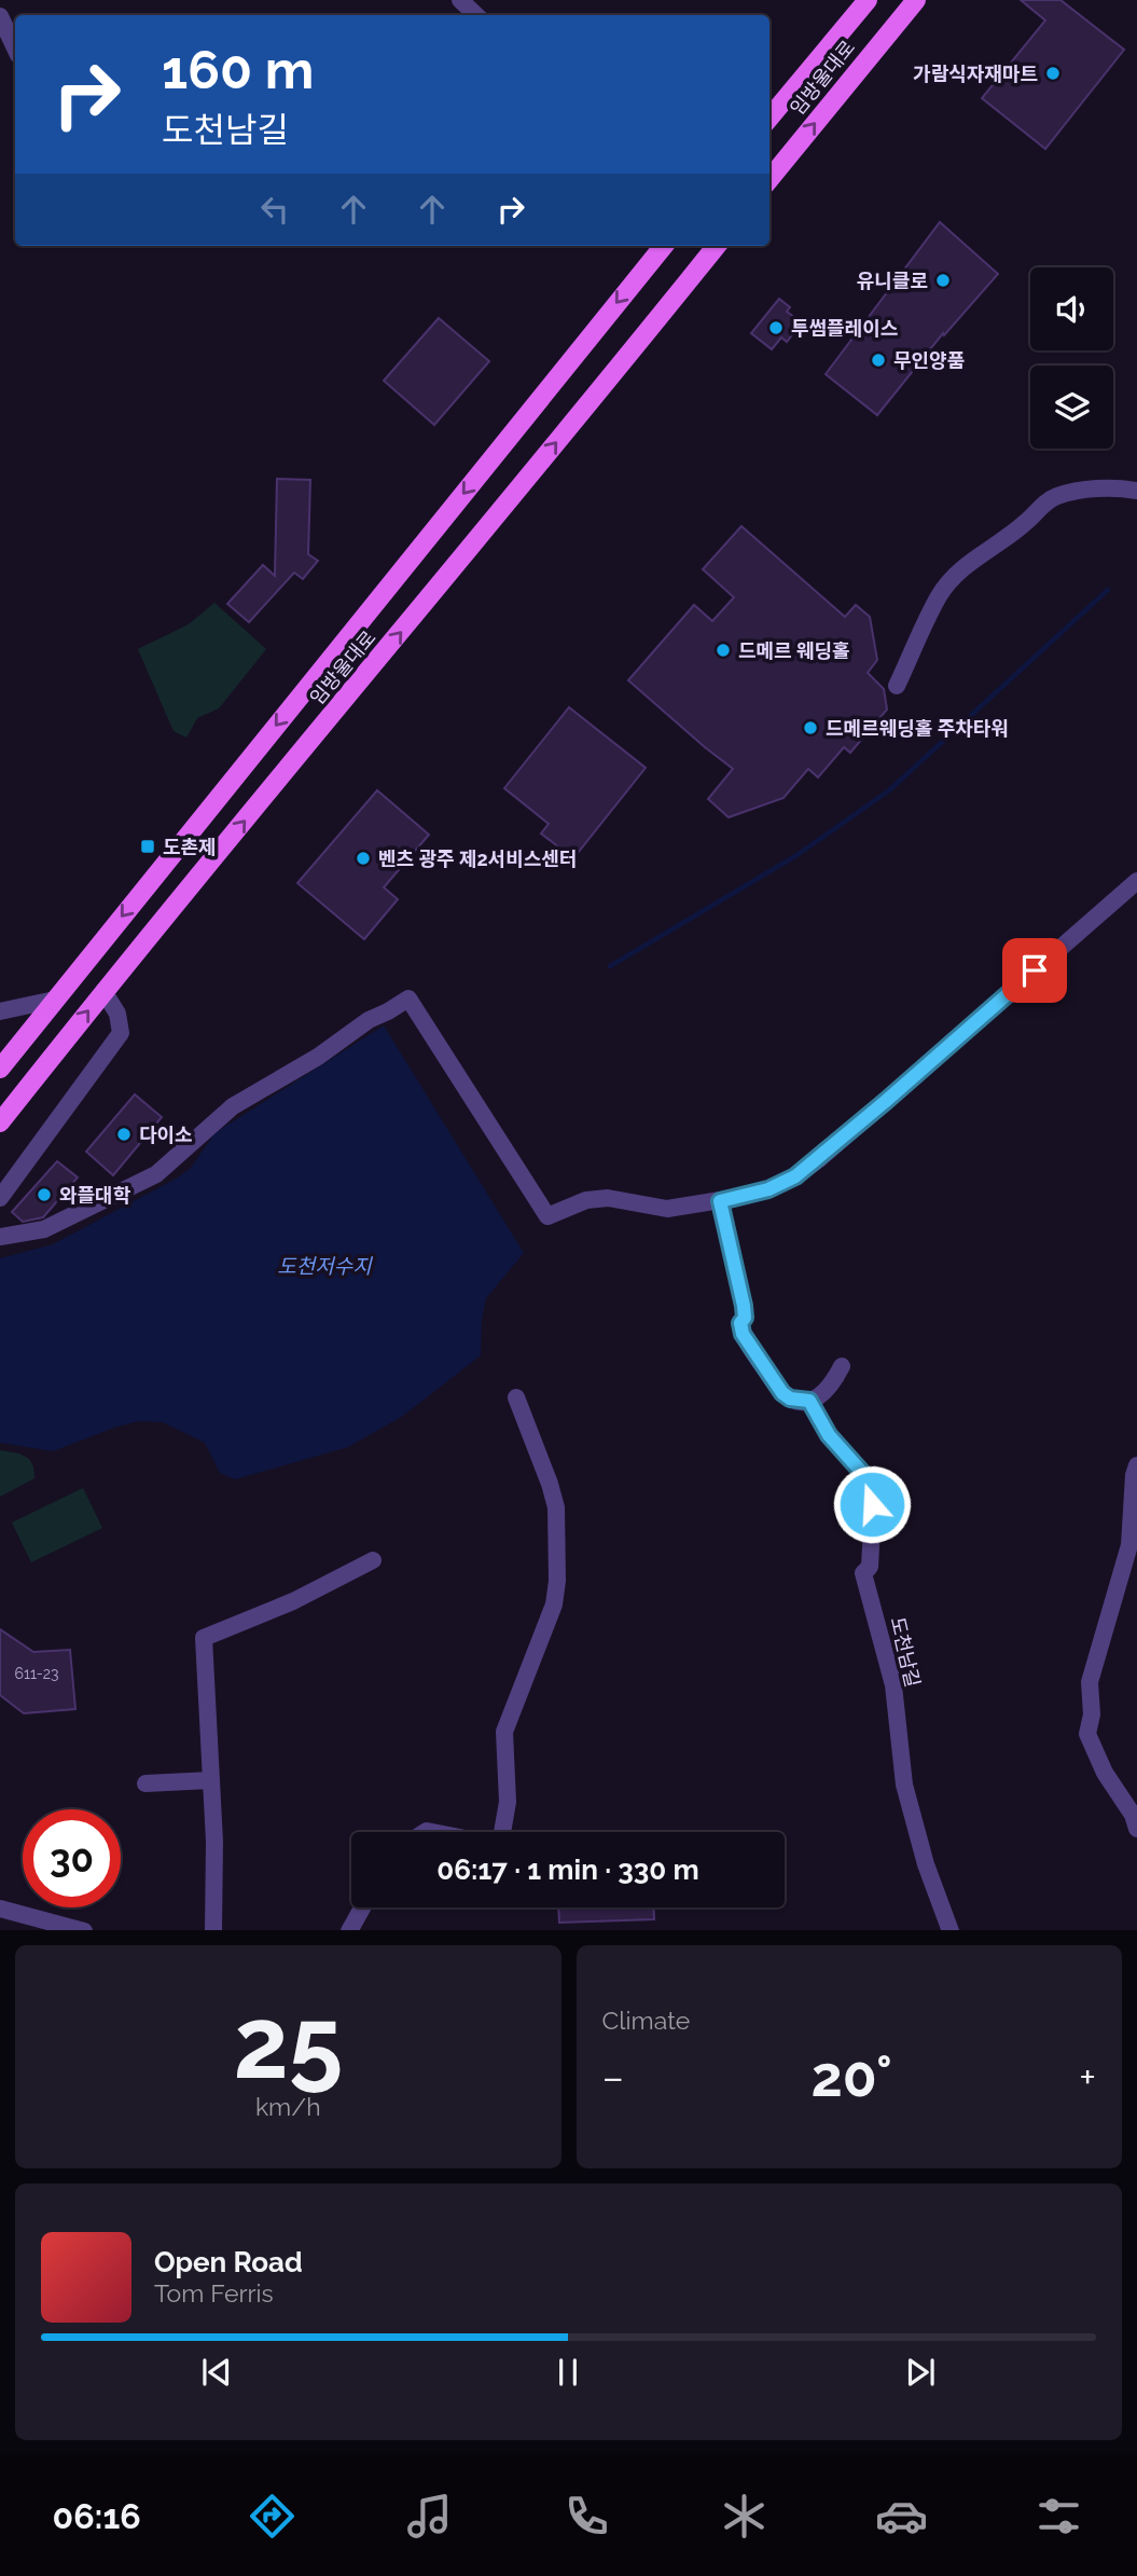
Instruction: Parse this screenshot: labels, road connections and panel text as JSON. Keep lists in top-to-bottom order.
{
  "streets": {
    "main road": ["임방울대로"],
    "street": ["도천남길"]
  },
  "water": ["도천저수지"],
  "places": {
    "other": [
      "가람식자재마트",
      "유니클로",
      "투썸플레이스",
      "무인양품",
      "드메르 웨딩홀",
      "드메르웨딩홀 주차타워",
      "벤츠 광주 제2서비스센터",
      "다이소",
      "와플대학"
    ],
    "transit": ["도촌제"]
  },
  "house_numbers": ["611-23"],
  "page": {
    "turn": ["160 m", "도천남길"],
    "limit": "30",
    "trip": "06:17 · 1 min · 330 m",
    "tile": [
      ["25", "km/h"],
      "Climate"
    ],
    "heat": ["−", "20°", "+"],
    "song": ["Open Road", "Tom Ferris"],
    "tabs": "06:16"
  }
}
